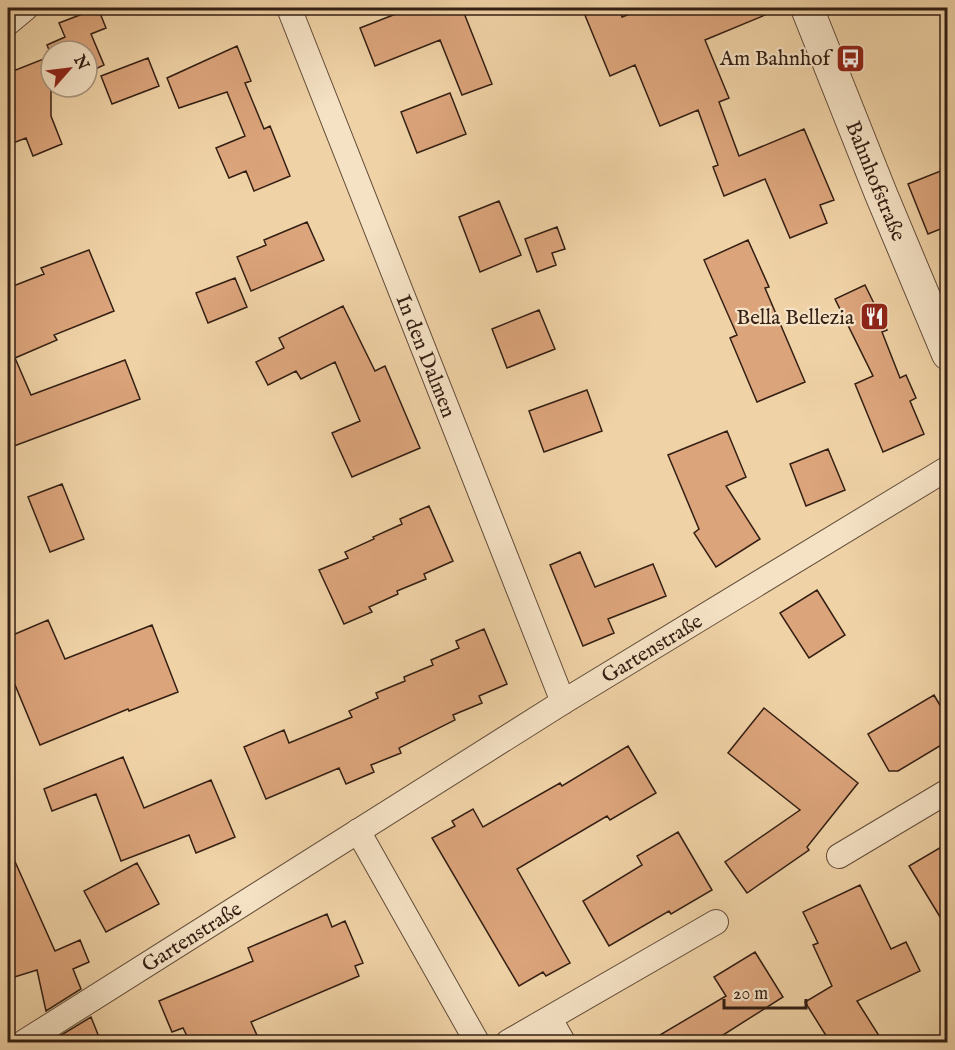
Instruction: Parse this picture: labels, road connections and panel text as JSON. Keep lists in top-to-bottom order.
{
  "streets": {
    "street": ["Bahnhofstraße", "In den Dalmen", "Gartenstraße"]
  },
  "crossings": [
    ["In den Dalmen", "Gartenstraße"]
  ],
  "places": {
    "bus stop": ["Am Bahnhof"],
    "restaurant": ["Bella Bellezia"]
  },
  "scale_bar": "20 m",
  "north": "top right"
}
